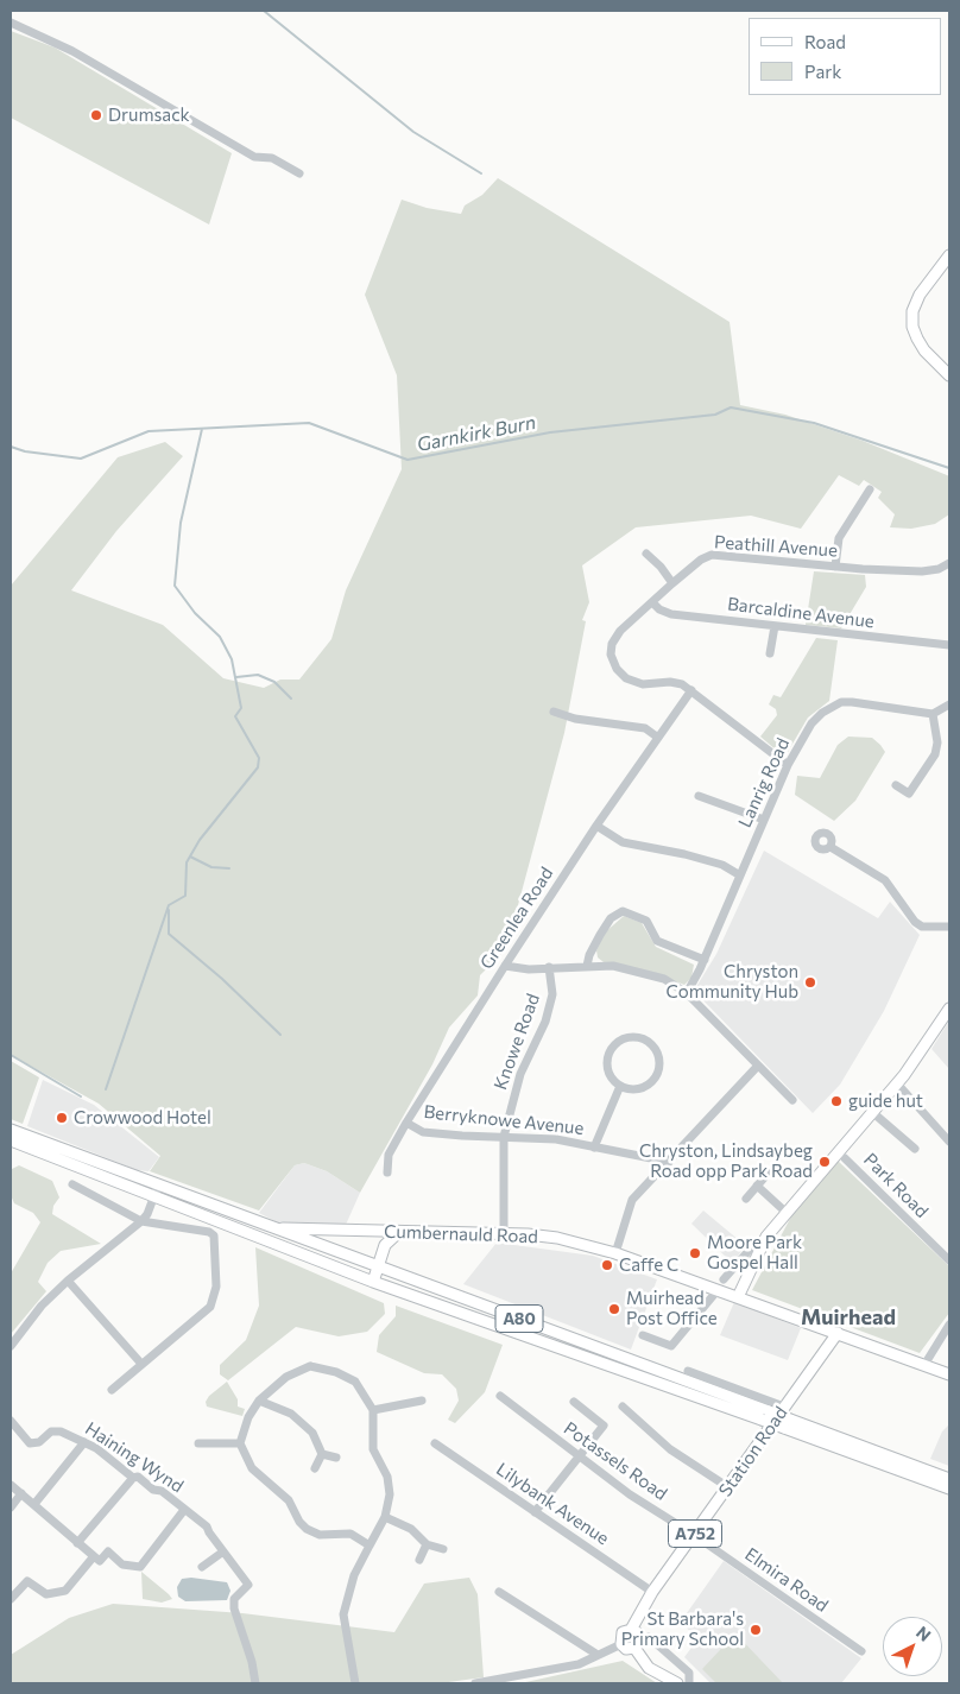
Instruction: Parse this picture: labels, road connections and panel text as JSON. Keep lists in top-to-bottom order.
{
  "streets": {
    "main road": [
      "Cumbernauld Road",
      "A80",
      "Station Road",
      "A752"
    ],
    "street": [
      "Peathill Avenue",
      "Barcaldine Avenue",
      "Lanrig Road",
      "Greenlea Road",
      "Knowe Road",
      "Berryknowe Avenue",
      "Park Road",
      "Haining Wynd",
      "Potassels Road",
      "Lilybank Avenue",
      "Elmira Road"
    ]
  },
  "crossings": [
    ["Peathill Avenue", "Barcaldine Avenue"],
    ["Peathill Avenue", "Lanrig Road"],
    ["Peathill Avenue", "Greenlea Road"],
    ["Greenlea Road", "Berryknowe Avenue"],
    ["Knowe Road", "Berryknowe Avenue"],
    ["Knowe Road", "Cumbernauld Road"],
    ["Cumbernauld Road", "A80"],
    ["Cumbernauld Road", "Station Road"],
    ["Station Road", "Potassels Road"],
    ["Station Road", "Lilybank Avenue"],
    ["Station Road", "Elmira Road"],
    ["Potassels Road", "Elmira Road"]
  ],
  "districts": ["Muirhead"],
  "water": ["Garnkirk Burn"],
  "places": [
    "Drumsack",
    "Chryston Community Hub",
    "guide hut",
    "Crowwood Hotel",
    "Chryston, Lindsaybeg Road opp Park Road",
    "Moore Park Gospel Hall",
    "Caffe C",
    "Muirhead Post Office",
    "St Barbara's Primary School"
  ],
  "legend": ["Road", "Park"],
  "north": "top right"
}
